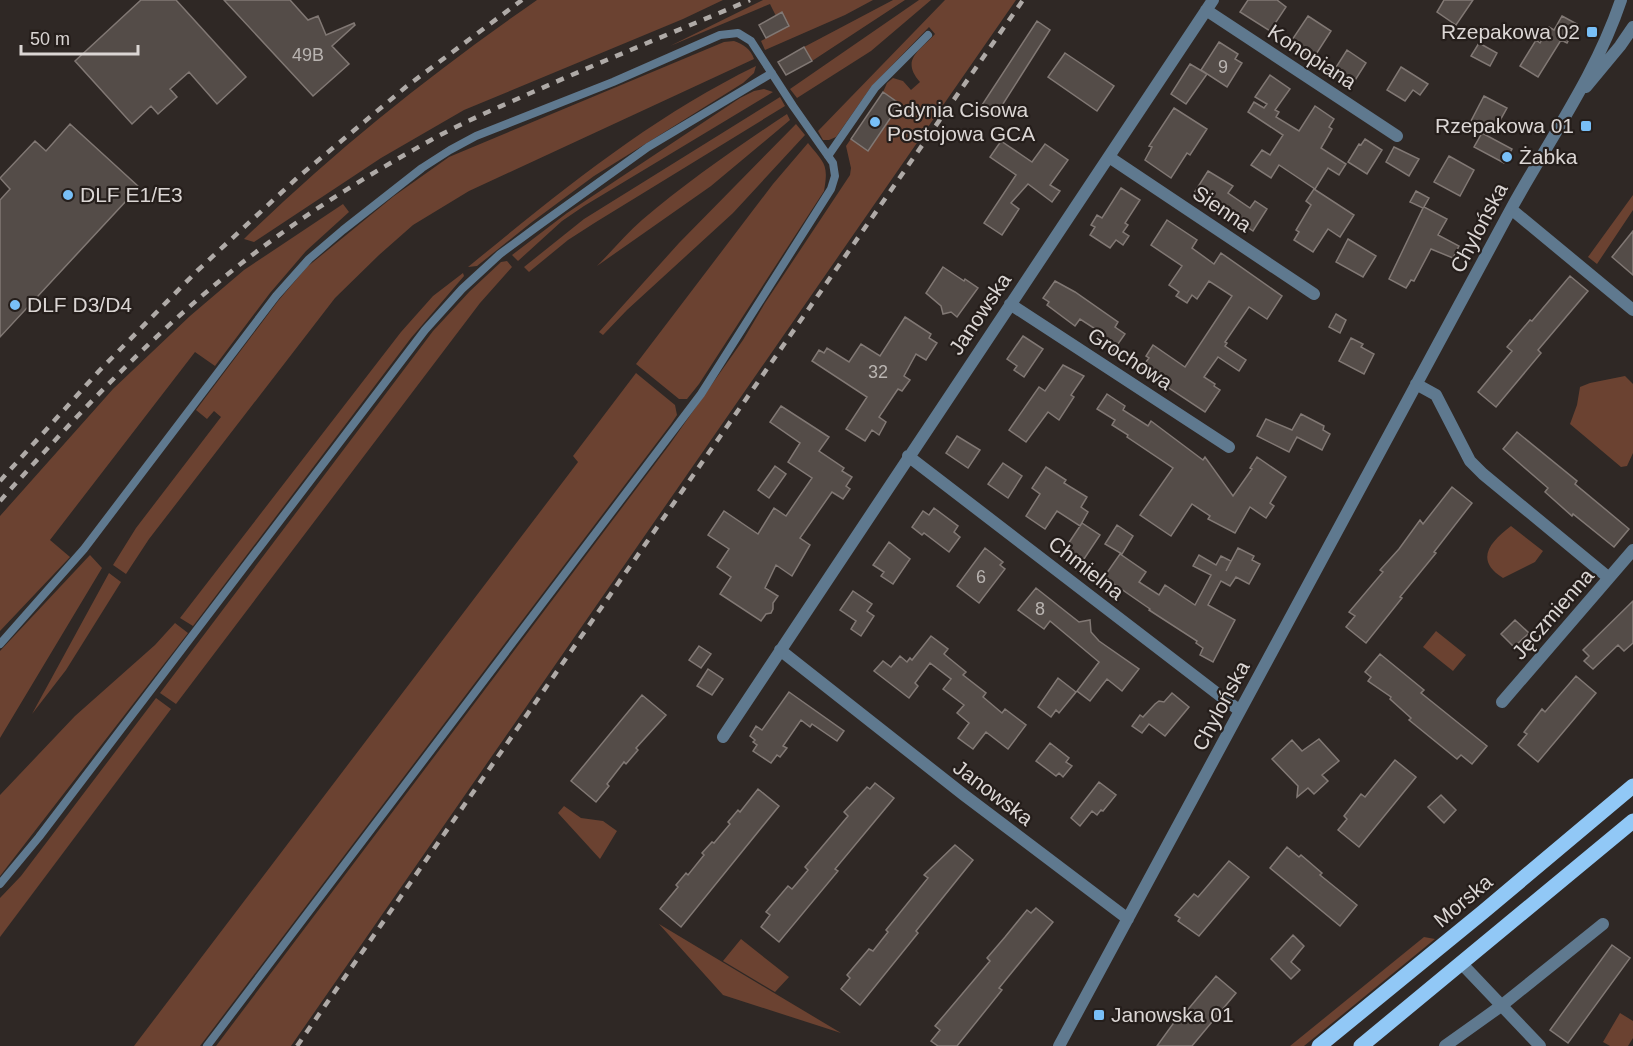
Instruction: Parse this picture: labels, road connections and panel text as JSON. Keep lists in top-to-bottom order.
{
  "streets": {
    "main road": ["Morska"],
    "street": [
      "Konopiana",
      "Sienna",
      "Chylońska",
      "Janowska",
      "Grochowa",
      "Chmielna",
      "Jęczmienna"
    ]
  },
  "crossings": [
    ["Konopiana", "Janowska"],
    ["Sienna", "Janowska"],
    ["Chylońska", "Janowska"],
    ["Chylońska", "Chmielna"],
    ["Janowska", "Grochowa"],
    ["Janowska", "Chmielna"]
  ],
  "places": {
    "transit": ["Rzepakowa 02", "Rzepakowa 01", "Janowska 01"],
    "other": [
      "Gdynia Cisowa Postojowa GCA",
      "Żabka",
      "DLF E1/E3",
      "DLF D3/D4"
    ]
  },
  "house_numbers": [
    "49B",
    "9",
    "32",
    "6",
    "8"
  ],
  "scale_bar": "50 m"
}
